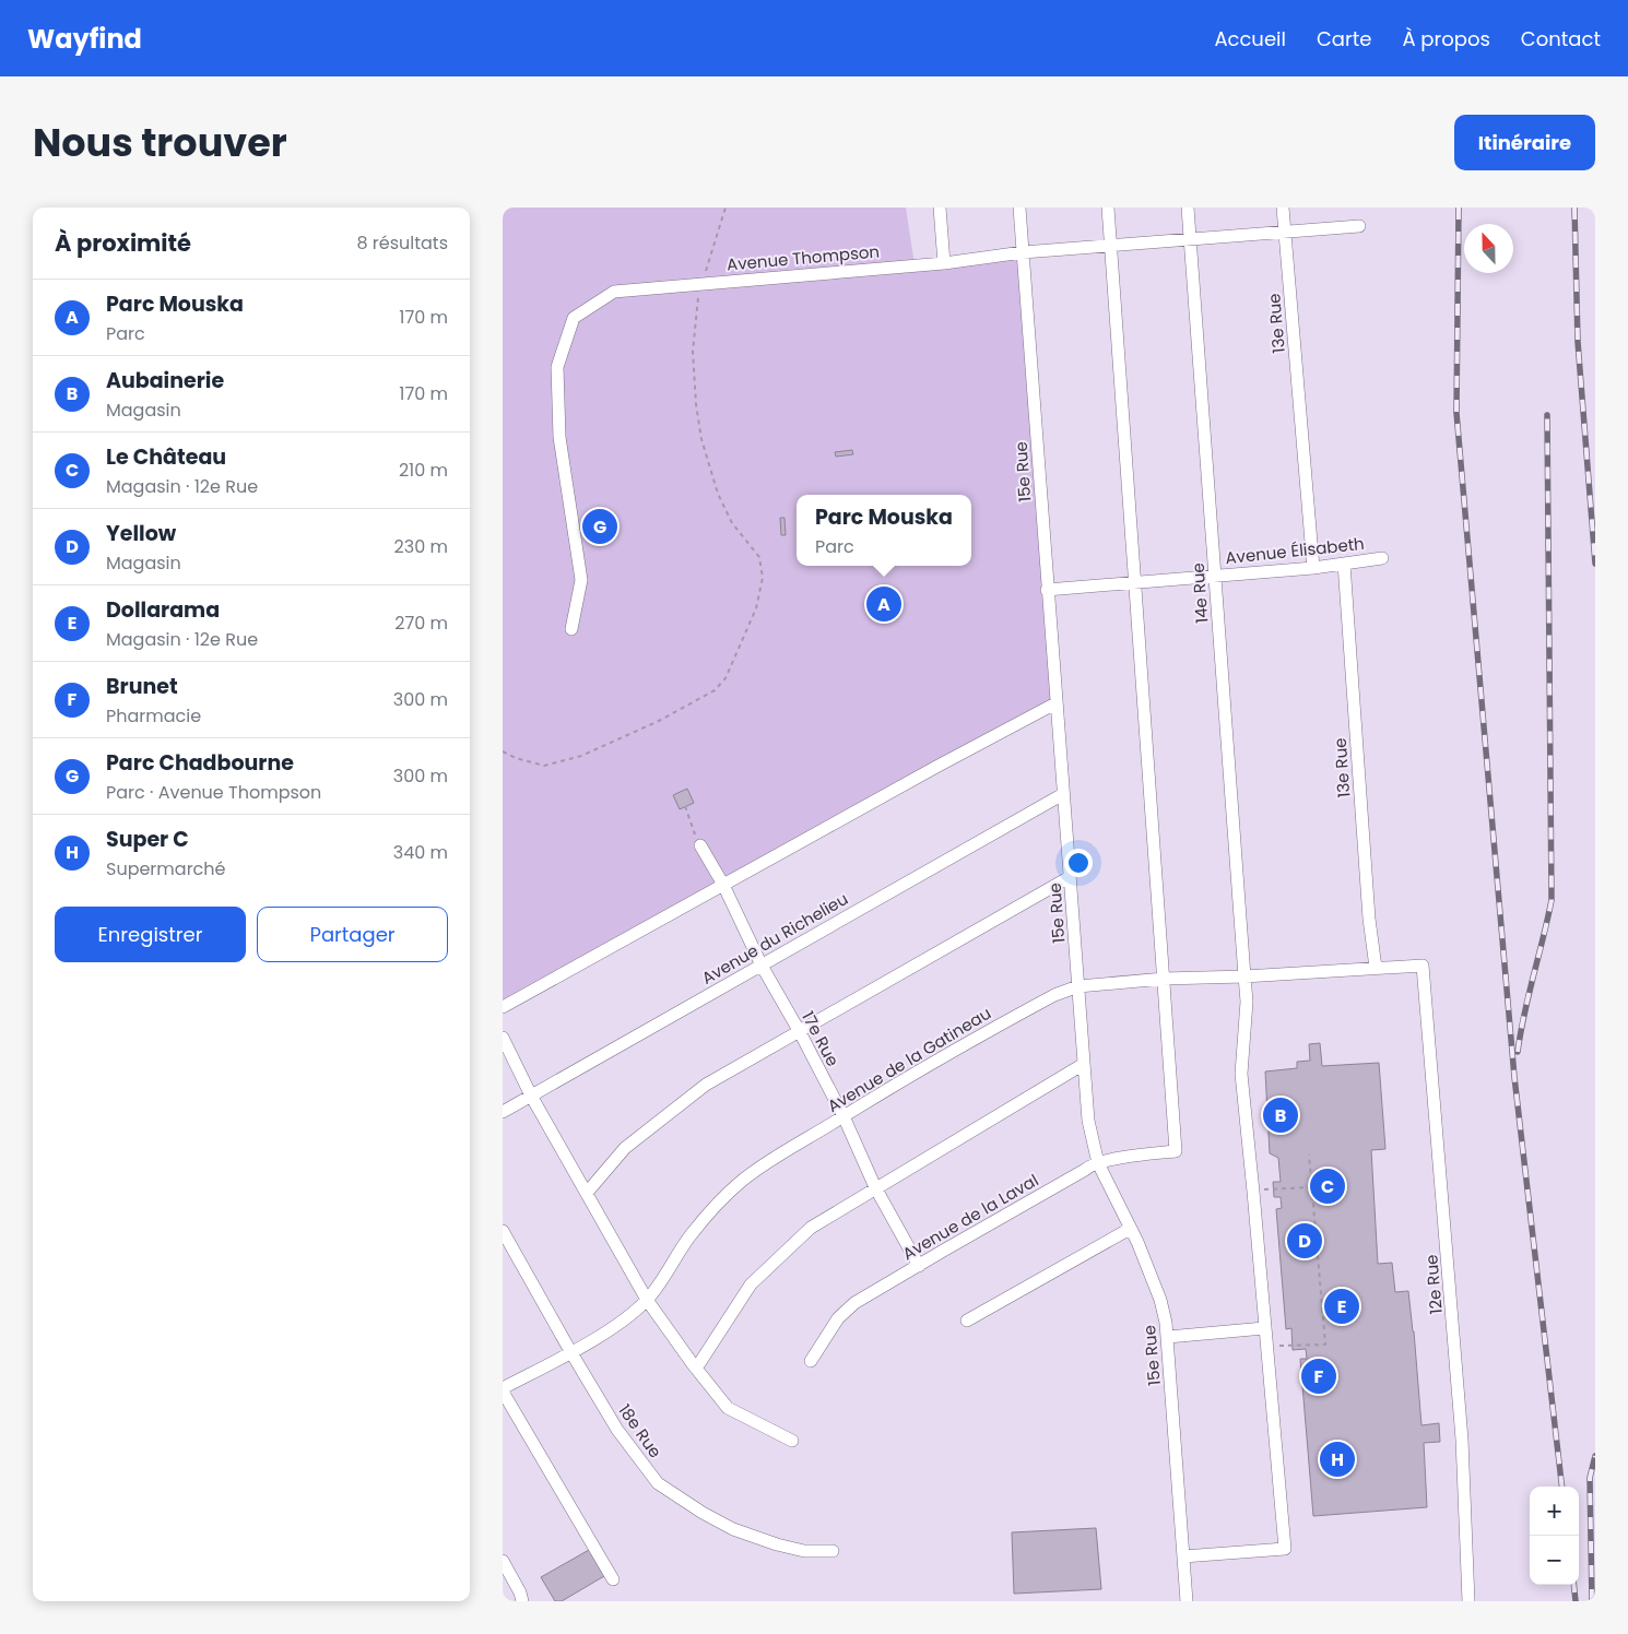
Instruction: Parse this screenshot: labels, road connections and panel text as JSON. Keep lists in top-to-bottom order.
{
  "streets": {
    "street": [
      "Avenue Thompson",
      "13e Rue",
      "15e Rue",
      "Avenue Élisabeth",
      "14e Rue",
      "Avenue du Richelieu",
      "17e Rue",
      "Avenue de la Gatineau",
      "Avenue de la Laval",
      "12e Rue",
      "18e Rue"
    ]
  },
  "crossings": [
    ["Avenue Thompson", "13e Rue"],
    ["Avenue Thompson", "15e Rue"],
    ["Avenue Thompson", "14e Rue"],
    ["13e Rue", "Avenue Élisabeth"],
    ["13e Rue", "Avenue de la Gatineau"],
    ["15e Rue", "Avenue Élisabeth"],
    ["15e Rue", "14e Rue"],
    ["15e Rue", "Avenue du Richelieu"],
    ["15e Rue", "Avenue de la Gatineau"],
    ["15e Rue", "Avenue de la Laval"],
    ["Avenue Élisabeth", "14e Rue"],
    ["14e Rue", "Avenue de la Gatineau"],
    ["Avenue du Richelieu", "17e Rue"],
    ["17e Rue", "Avenue de la Gatineau"],
    ["17e Rue", "Avenue de la Laval"],
    ["Avenue de la Gatineau", "Avenue de la Laval"],
    ["Avenue de la Gatineau", "12e Rue"],
    ["Avenue de la Gatineau", "18e Rue"]
  ],
  "north": "top",
  "page": {
    "header": "Wayfind",
    "nav": [
      "Accueil",
      "Carte",
      "À propos",
      "Contact"
    ],
    "title": "Nous trouver",
    "buttons": [
      "Itinéraire",
      ["Enregistrer", "Partager"]
    ],
    "heading": ["À proximité", "8 résultats"],
    "list": [
      {
        "mark": "A",
        "name": "Parc Mouska",
        "note": "Parc",
        "value": "170 m"
      },
      {
        "mark": "B",
        "name": "Aubainerie",
        "note": "Magasin",
        "value": "170 m"
      },
      {
        "mark": "C",
        "name": "Le Château",
        "note": "Magasin · 12e Rue",
        "value": "210 m"
      },
      {
        "mark": "D",
        "name": "Yellow",
        "note": "Magasin",
        "value": "230 m"
      },
      {
        "mark": "E",
        "name": "Dollarama",
        "note": "Magasin · 12e Rue",
        "value": "270 m"
      },
      {
        "mark": "F",
        "name": "Brunet",
        "note": "Pharmacie",
        "value": "300 m"
      },
      {
        "mark": "G",
        "name": "Parc Chadbourne",
        "note": "Parc · Avenue Thompson",
        "value": "300 m"
      },
      {
        "mark": "H",
        "name": "Super C",
        "note": "Supermarché",
        "value": "340 m"
      }
    ],
    "popup": ["Parc Mouska", "Parc"],
    "pins": [
      "G",
      "A",
      "B",
      "C",
      "D",
      "E",
      "F",
      "H"
    ],
    "map_buttons": ["+", "−"]
  }
}
